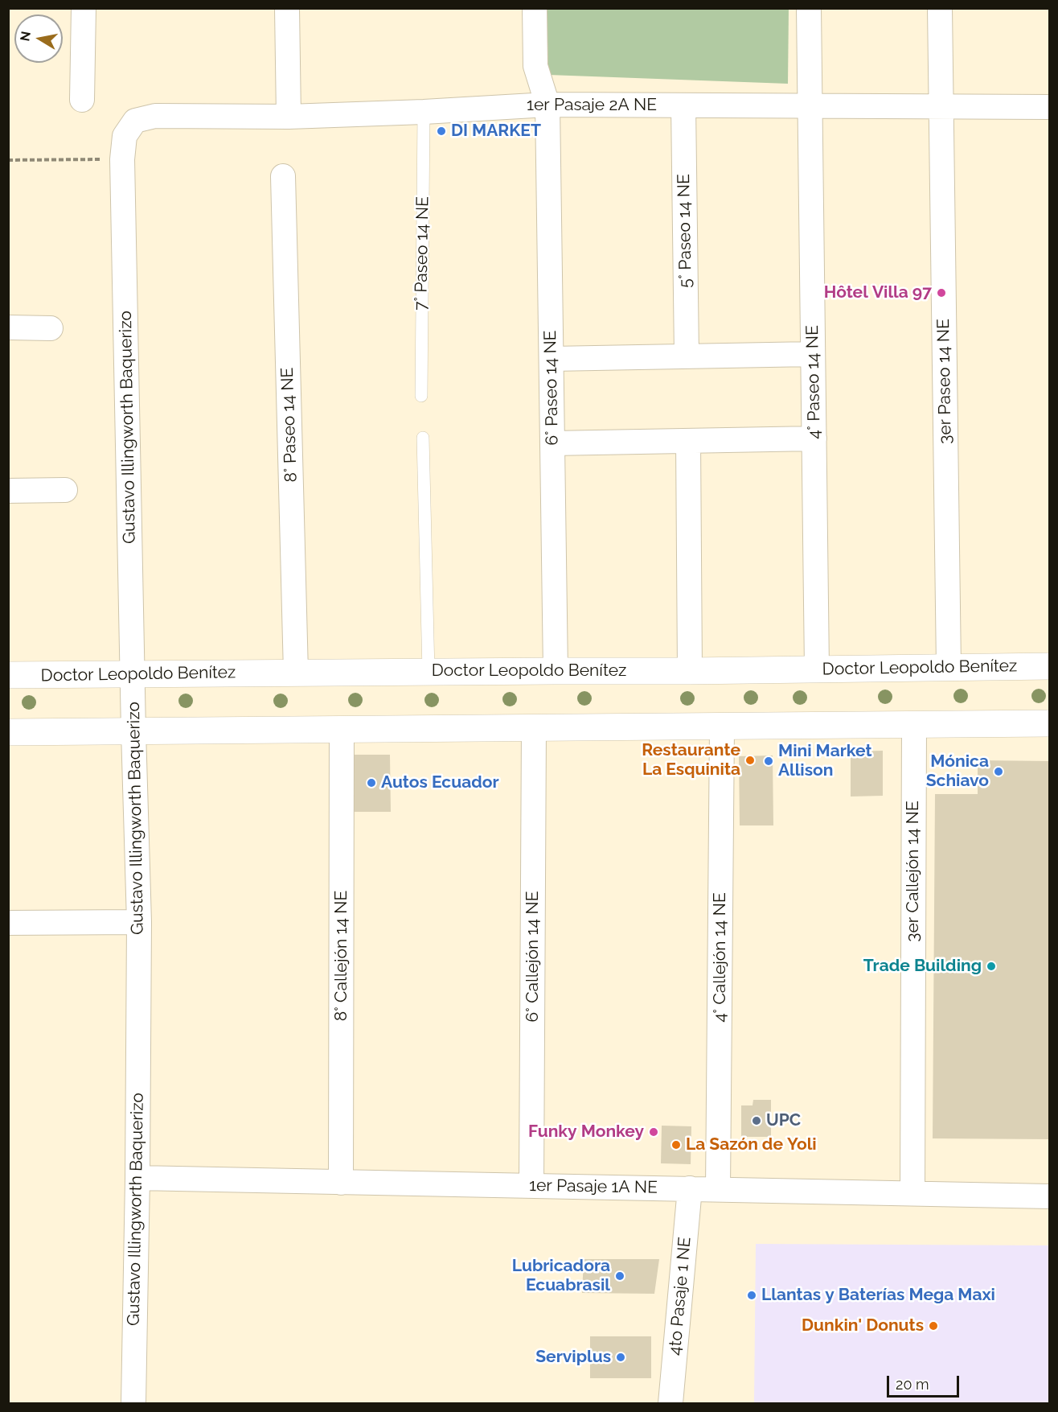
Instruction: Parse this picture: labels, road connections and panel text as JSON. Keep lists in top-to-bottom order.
{
  "streets": {
    "street": [
      "1er Pasaje 2A NE",
      "5° Paseo 14 NE",
      "3er Paseo 14 NE",
      "4° Paseo 14 NE",
      "6° Paseo 14 NE",
      "8° Paseo 14 NE",
      "Gustavo Illingworth Baquerizo",
      "Doctor Leopoldo Benítez",
      "3er Callejón 14 NE",
      "8° Callejón 14 NE",
      "6° Callejón 14 NE",
      "4° Callejón 14 NE",
      "1er Pasaje 1A NE",
      "4to Pasaje 1 NE"
    ],
    "lane": ["7° Paseo 14 NE"]
  },
  "crossings": [
    ["1er Pasaje 2A NE", "5° Paseo 14 NE"],
    ["1er Pasaje 2A NE", "7° Paseo 14 NE"],
    ["1er Pasaje 2A NE", "3er Paseo 14 NE"],
    ["1er Pasaje 2A NE", "4° Paseo 14 NE"],
    ["1er Pasaje 2A NE", "6° Paseo 14 NE"],
    ["1er Pasaje 2A NE", "Gustavo Illingworth Baquerizo"],
    ["3er Paseo 14 NE", "Doctor Leopoldo Benítez"],
    ["4° Paseo 14 NE", "Doctor Leopoldo Benítez"],
    ["6° Paseo 14 NE", "Doctor Leopoldo Benítez"],
    ["8° Paseo 14 NE", "Doctor Leopoldo Benítez"],
    ["Gustavo Illingworth Baquerizo", "Doctor Leopoldo Benítez"],
    ["Gustavo Illingworth Baquerizo", "1er Pasaje 1A NE"],
    ["3er Callejón 14 NE", "1er Pasaje 1A NE"],
    ["8° Callejón 14 NE", "1er Pasaje 1A NE"],
    ["6° Callejón 14 NE", "1er Pasaje 1A NE"],
    ["4° Callejón 14 NE", "1er Pasaje 1A NE"],
    ["1er Pasaje 1A NE", "4to Pasaje 1 NE"]
  ],
  "places": [
    "DI MARKET",
    "Hôtel Villa 97",
    "Restaurante La Esquinita",
    "Mini Market Allison",
    "Mónica Schiavo",
    "Autos Ecuador",
    "Trade Building",
    "UPC",
    "Funky Monkey",
    "La Sazón de Yoli",
    "Lubricadora Ecuabrasil",
    "Llantas y Baterías Mega Maxi",
    "Dunkin' Donuts",
    "Serviplus"
  ],
  "scale_bar": "20 m",
  "north": "left"
}
